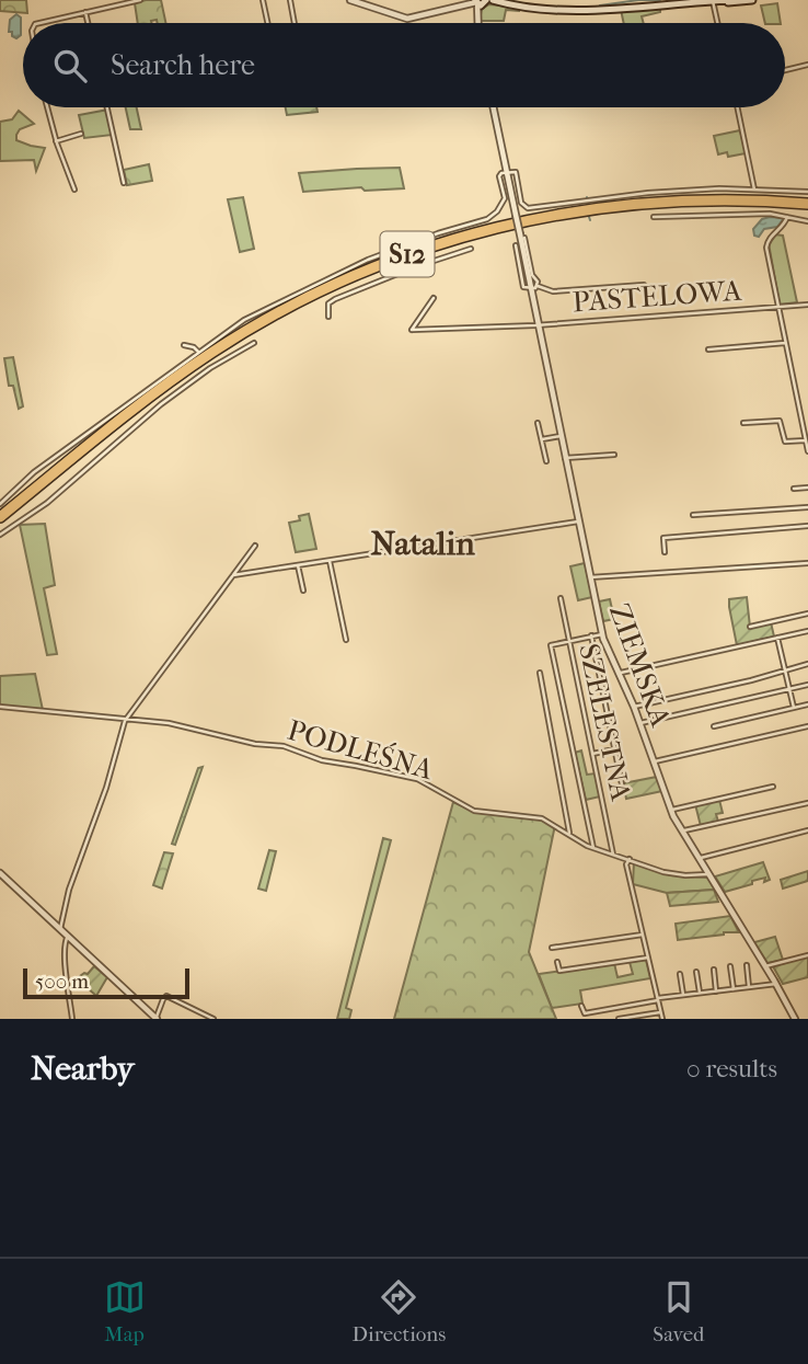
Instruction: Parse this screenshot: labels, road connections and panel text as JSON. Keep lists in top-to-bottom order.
{
  "streets": {
    "highway": ["S12"],
    "street": [
      "PASTELOWA",
      "ZIEMSKA",
      "SZELESTNA",
      "PODLEŚNA"
    ]
  },
  "crossings": [
    ["PASTELOWA", "ZIEMSKA"],
    ["ZIEMSKA", "PODLEŚNA"],
    ["SZELESTNA", "PODLEŚNA"]
  ],
  "districts": ["Natalin"],
  "scale_bar": "500 m",
  "page": {
    "search": "Search here",
    "scale": "500 m",
    "heading": ["Nearby", "0 results"],
    "nav": ["Map", "Directions", "Saved"]
  }
}
